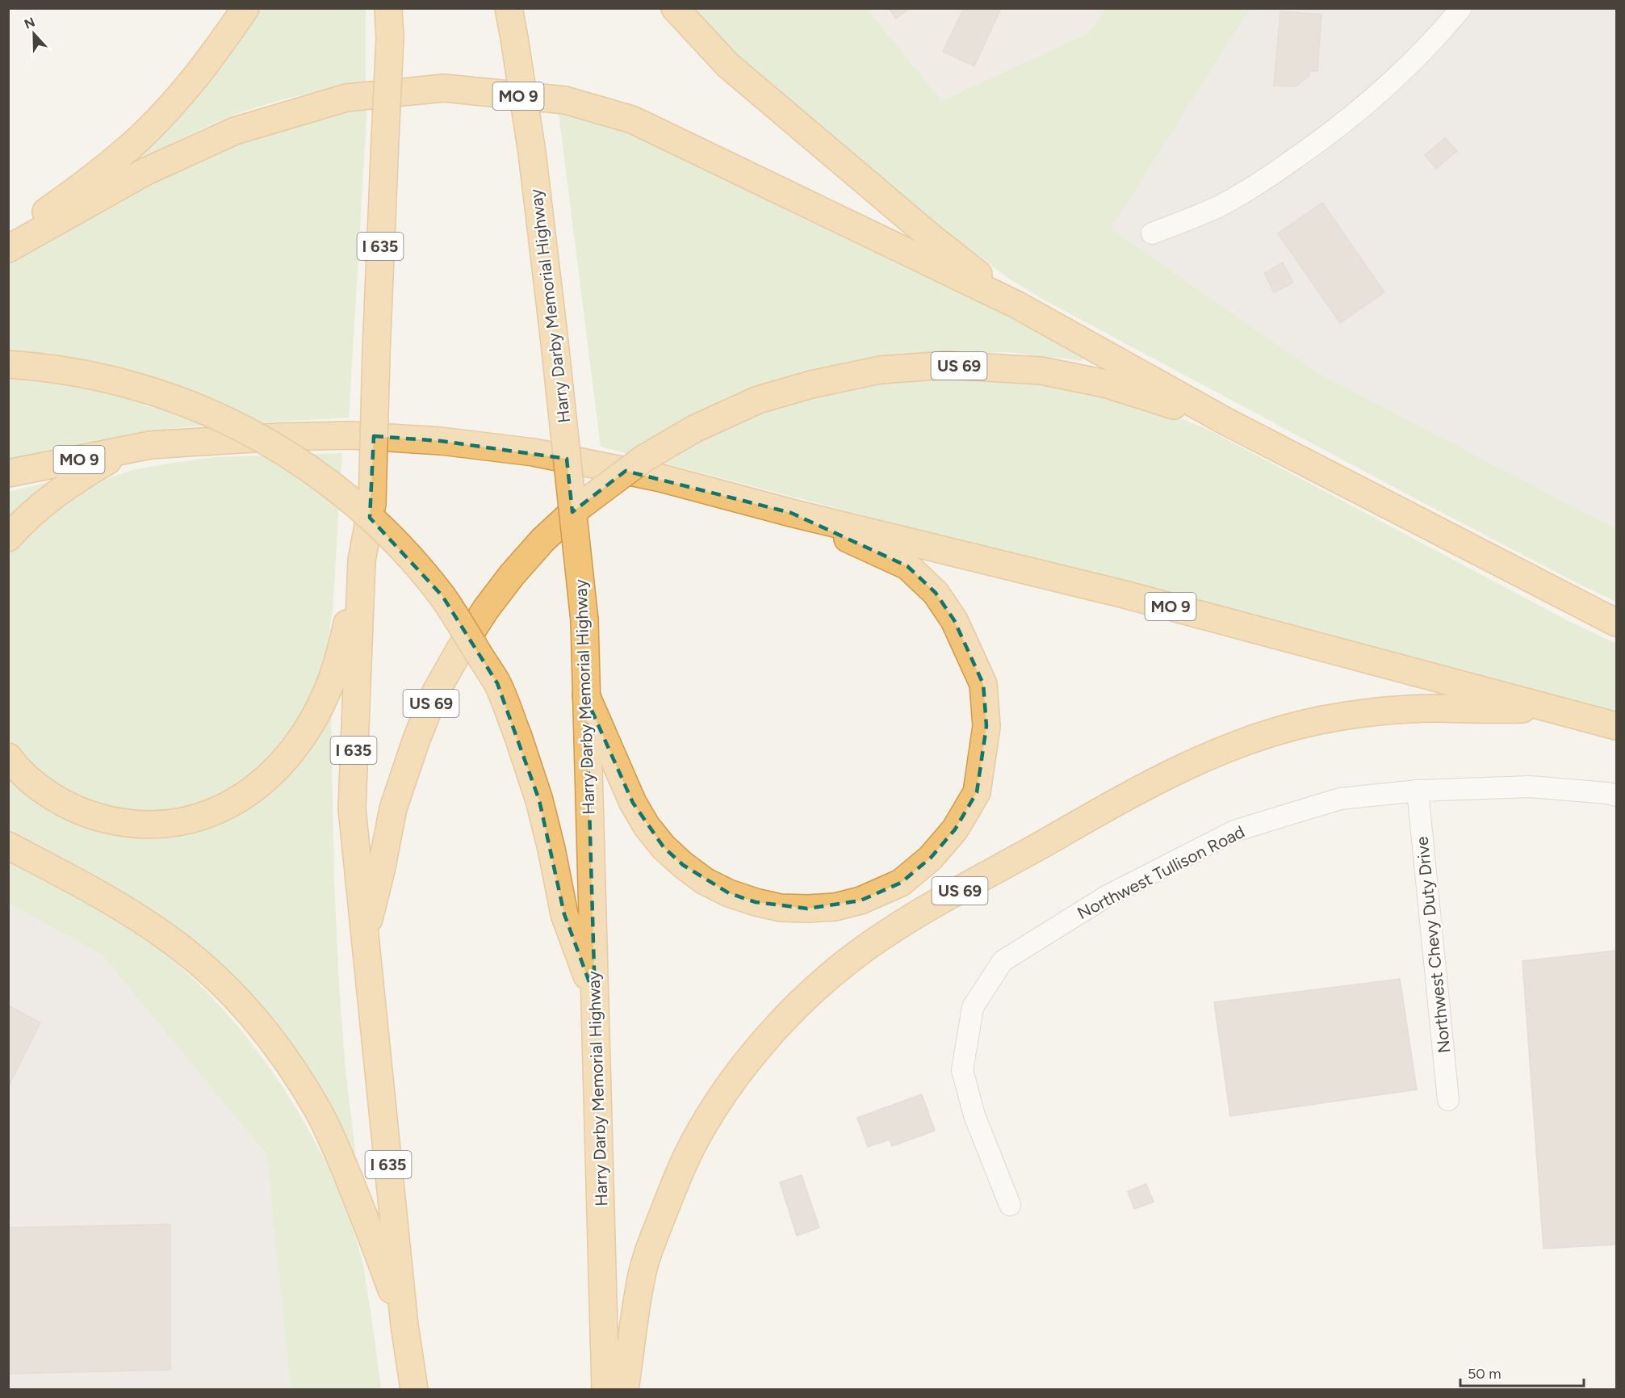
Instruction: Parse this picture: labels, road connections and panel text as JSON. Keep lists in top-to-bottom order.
{
  "streets": {
    "highway": [
      "MO 9",
      "I 635",
      "Harry Darby Memorial Highway",
      "US 69"
    ],
    "street": ["Northwest Tullison Road", "Northwest Chevy Duty Drive"]
  },
  "crossings": [
    ["MO 9", "US 69"],
    ["I 635", "US 69"],
    ["Northwest Tullison Road", "Northwest Chevy Duty Drive"]
  ],
  "scale_bar": "50 m",
  "north": "top"
}
